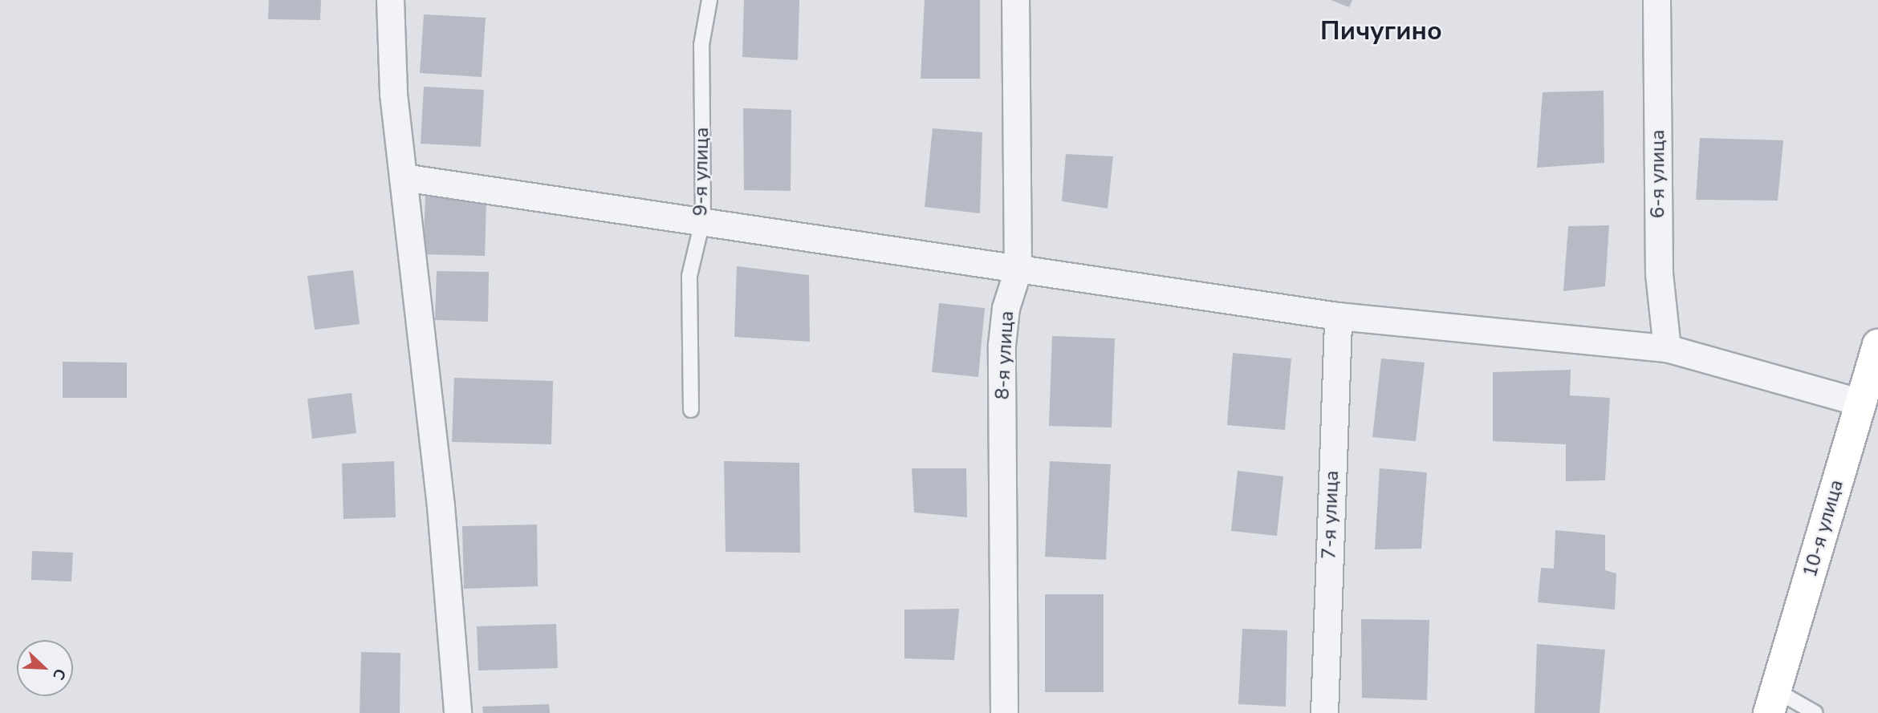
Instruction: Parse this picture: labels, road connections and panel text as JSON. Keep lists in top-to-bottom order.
{
  "streets": {
    "street": [
      "6-я улица",
      "8-я улица",
      "7-я улица",
      "10-я улица"
    ],
    "lane": ["9-я улица"]
  },
  "districts": ["Пичугино"],
  "north": "bottom right"
}
